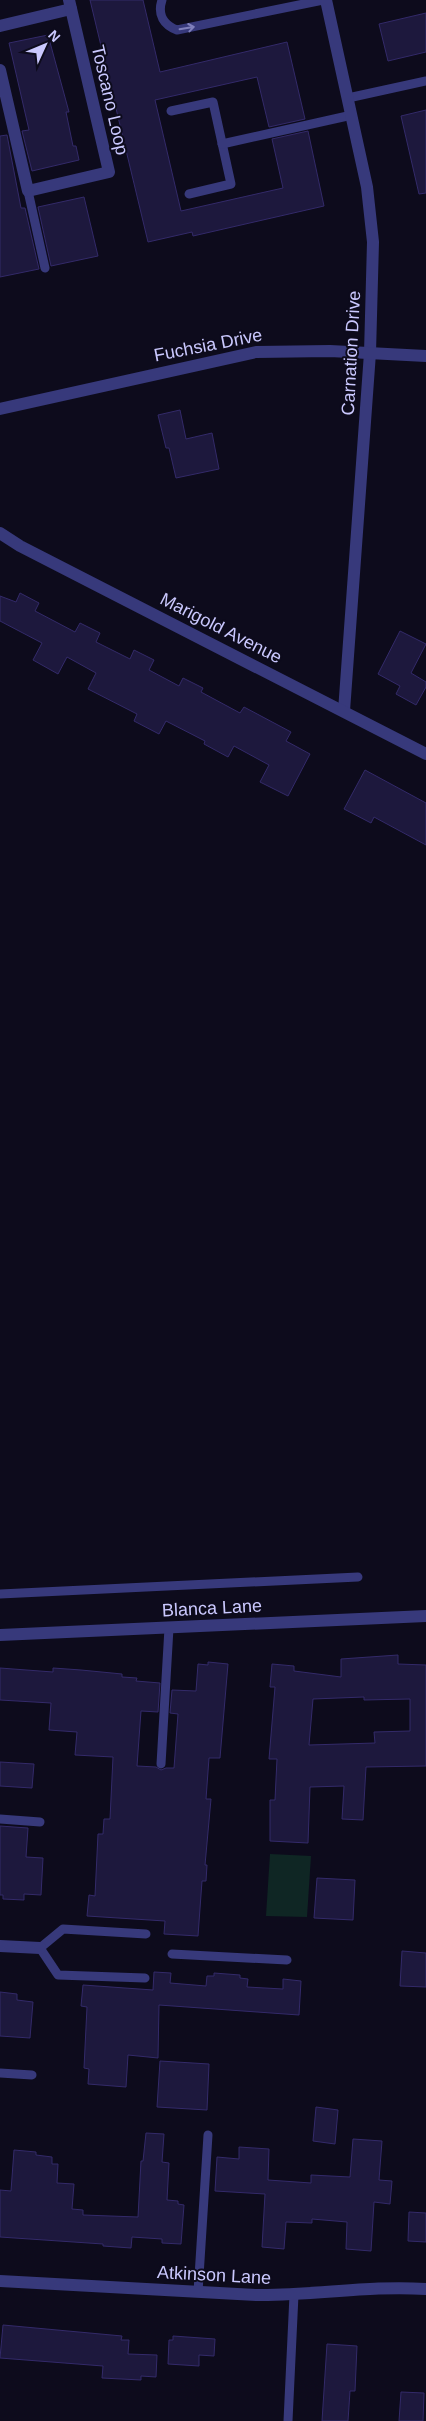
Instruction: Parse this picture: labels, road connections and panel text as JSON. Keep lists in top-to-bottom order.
{
  "streets": {
    "street": [
      "Toscano Loop",
      "Fuchsia Drive",
      "Carnation Drive",
      "Marigold Avenue",
      "Blanca Lane",
      "Atkinson Lane"
    ]
  },
  "crossings": [
    ["Fuchsia Drive", "Carnation Drive"],
    ["Carnation Drive", "Marigold Avenue"]
  ],
  "north": "top right"
}
